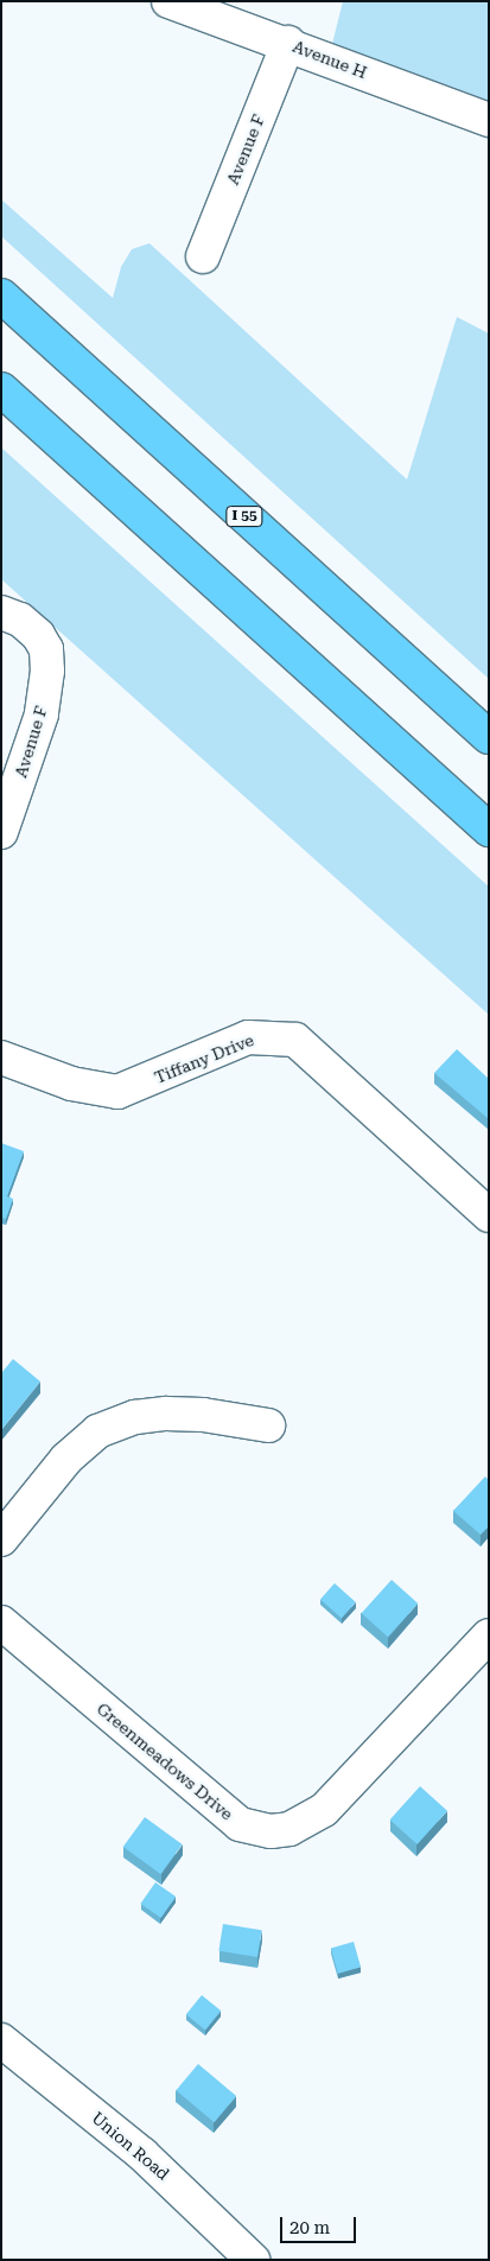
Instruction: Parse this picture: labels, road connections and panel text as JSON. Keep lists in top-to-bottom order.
{
  "streets": {
    "highway": ["I 55"],
    "street": [
      "Avenue H",
      "Avenue F",
      "Tiffany Drive",
      "Greenmeadows Drive",
      "Union Road"
    ]
  },
  "crossings": [
    ["Avenue H", "Avenue F"]
  ],
  "scale_bar": "20 m"
}
